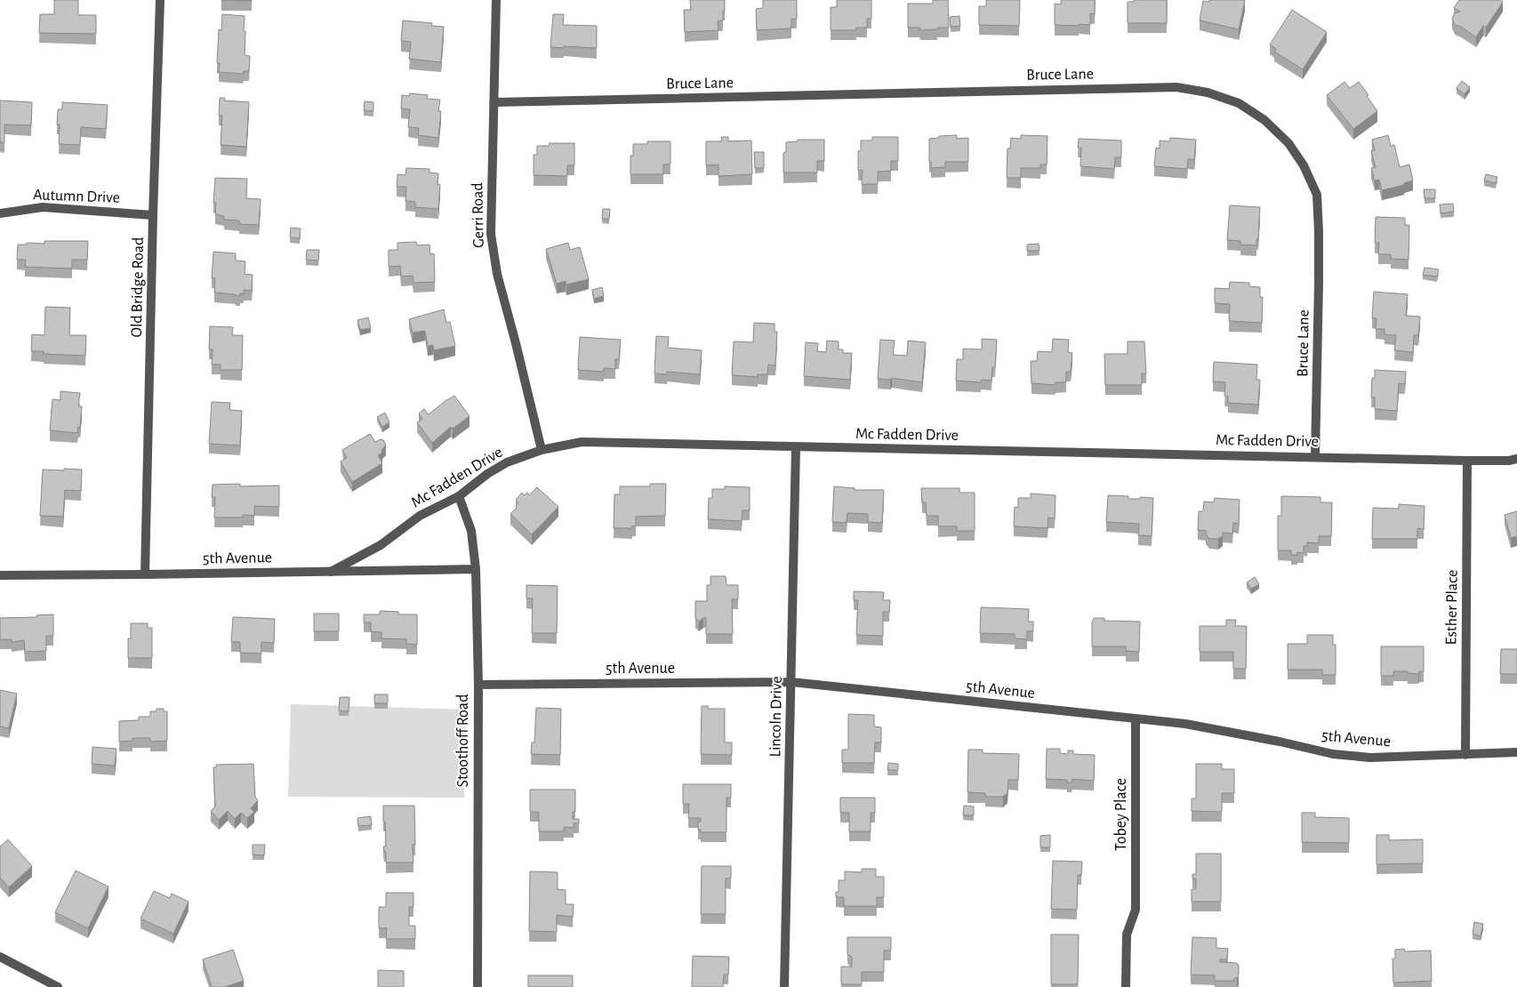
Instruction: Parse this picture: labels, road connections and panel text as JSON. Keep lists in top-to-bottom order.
{
  "streets": {
    "street": [
      "Bruce Lane",
      "Autumn Drive",
      "Gerri Road",
      "Old Bridge Road",
      "Mc Fadden Drive",
      "5th Avenue",
      "Esther Place",
      "Lincoln Drive",
      "Stoothoff Road",
      "Tobey Place"
    ]
  },
  "crossings": [
    ["Bruce Lane", "Gerri Road"],
    ["Bruce Lane", "Mc Fadden Drive"],
    ["Autumn Drive", "Old Bridge Road"],
    ["Gerri Road", "Mc Fadden Drive"],
    ["Old Bridge Road", "5th Avenue"],
    ["Mc Fadden Drive", "5th Avenue"],
    ["Mc Fadden Drive", "Esther Place"],
    ["Mc Fadden Drive", "Lincoln Drive"],
    ["Mc Fadden Drive", "Stoothoff Road"],
    ["5th Avenue", "Esther Place"],
    ["5th Avenue", "Lincoln Drive"],
    ["5th Avenue", "Stoothoff Road"],
    ["5th Avenue", "Tobey Place"]
  ]
}
